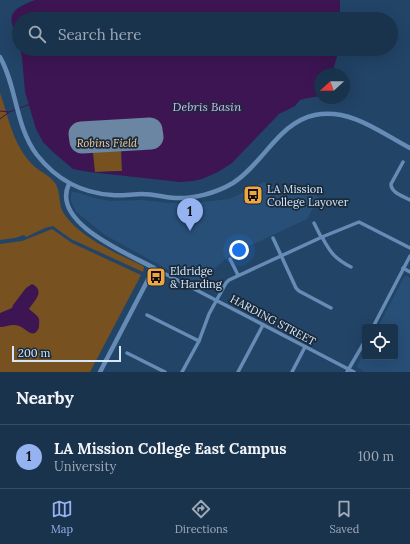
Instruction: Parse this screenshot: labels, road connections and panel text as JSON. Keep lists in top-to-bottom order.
{
  "streets": {
    "street": ["HARDING STREET"]
  },
  "water": ["Debris Basin"],
  "parks": ["Robins Field"],
  "places": {
    "bus stop": ["LA Mission College Layover", "Eldridge & Harding"]
  },
  "scale_bar": "200 m",
  "north": "left",
  "page": {
    "search": "Search here",
    "pins": "1",
    "scale": "200 m",
    "heading": "Nearby",
    "list": [
      {
        "mark": "1",
        "name": "LA Mission College East Campus",
        "note": "University",
        "value": "100 m"
      }
    ],
    "nav": ["Map", "Directions", "Saved"]
  }
}
